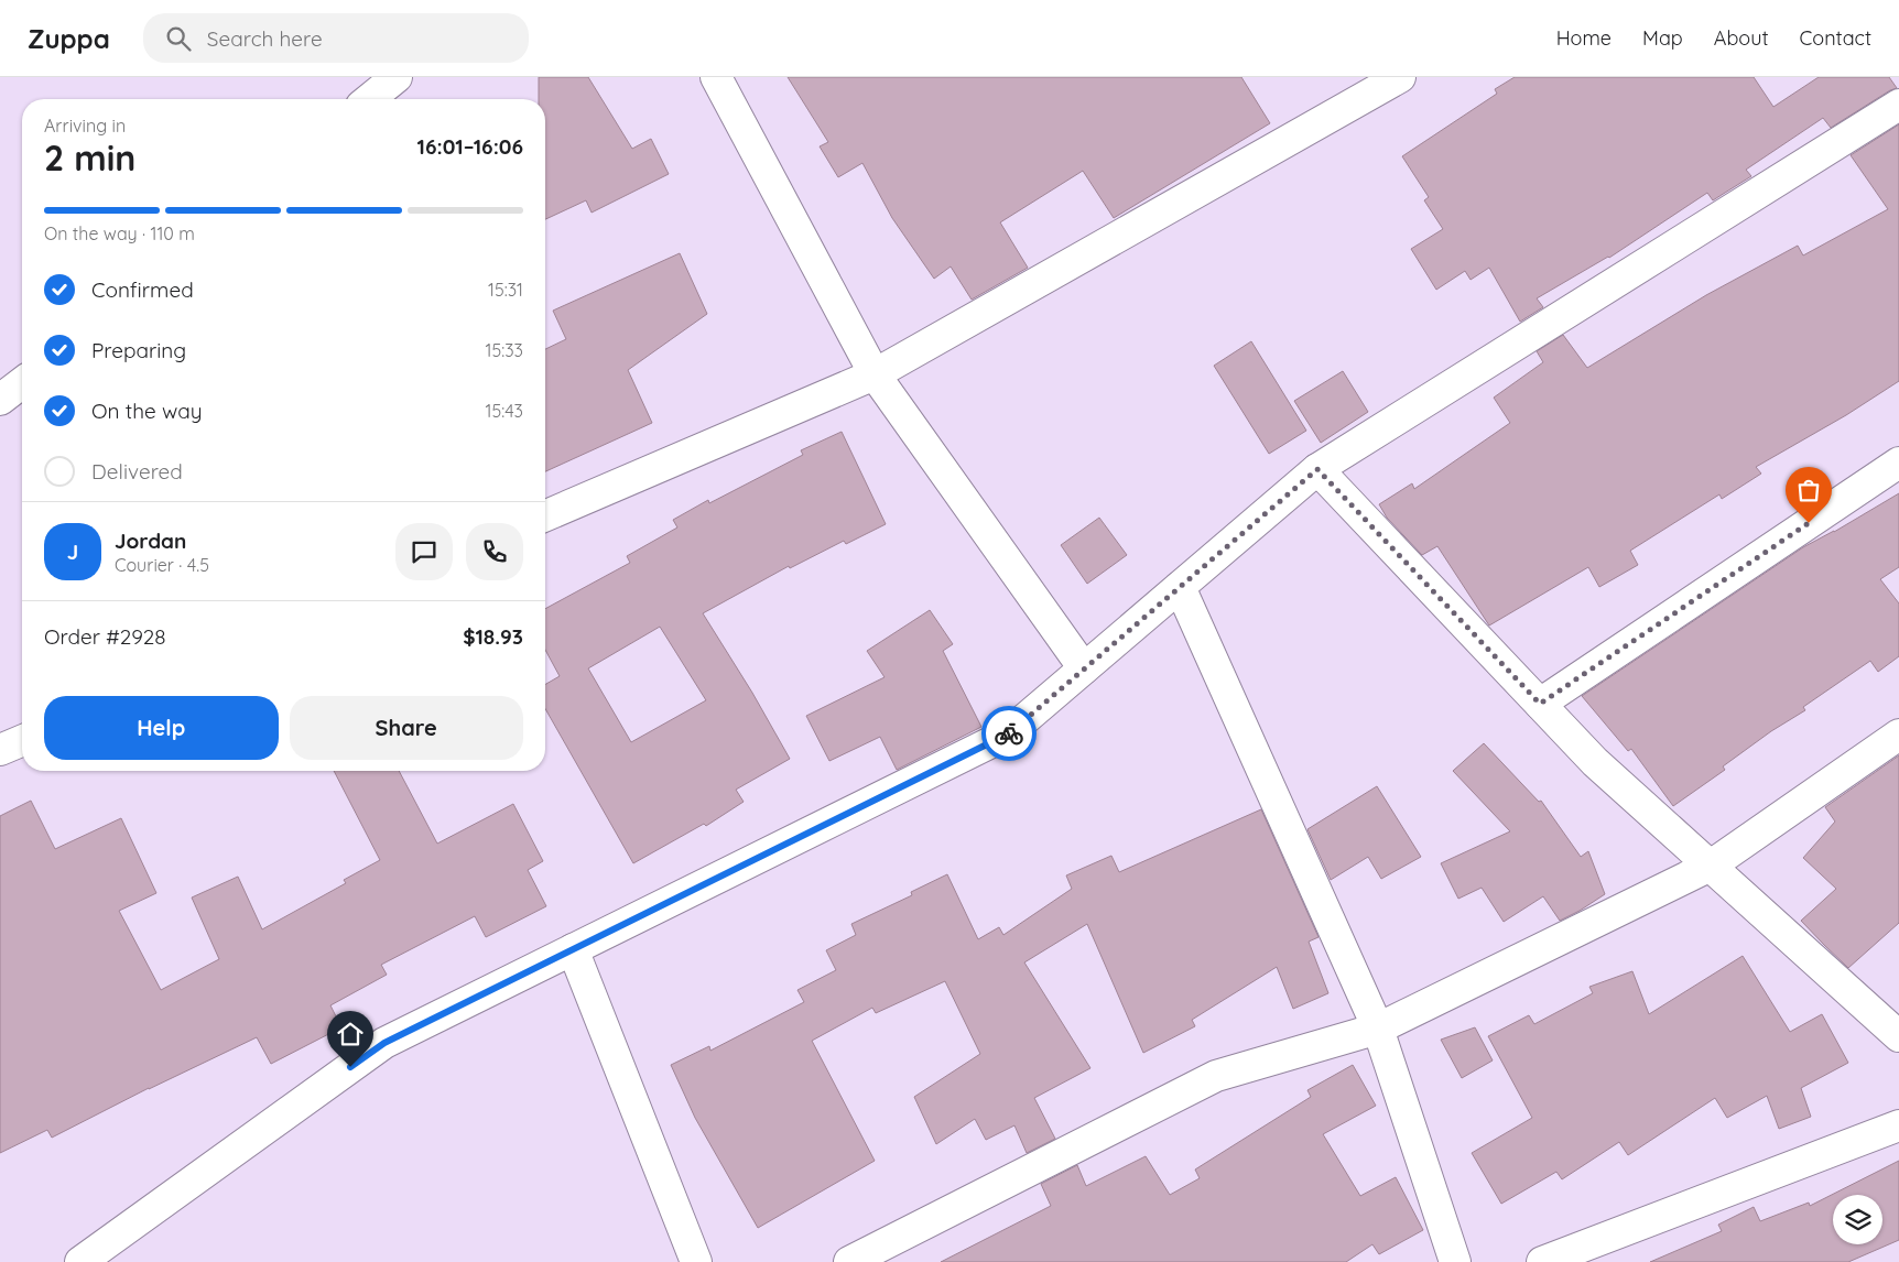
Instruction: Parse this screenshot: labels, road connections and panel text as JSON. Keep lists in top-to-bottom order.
{
  "page": {
    "header": "Zuppa",
    "search": "Search here",
    "nav": [
      "Home",
      "Map",
      "About",
      "Contact"
    ],
    "heading": ["2 min", "Arriving in", "16:01–16:06"],
    "panel": [
      "Jordan",
      "Courier · 4.5",
      "Order #2928",
      "$18.93"
    ],
    "bar": "On the way · 110 m",
    "list": [
      ["Confirmed", "15:31"],
      ["Preparing", "15:33"],
      ["On the way", "15:43"],
      "Delivered"
    ],
    "round": "J",
    "buttons": ["Help", "Share"]
  }
}
